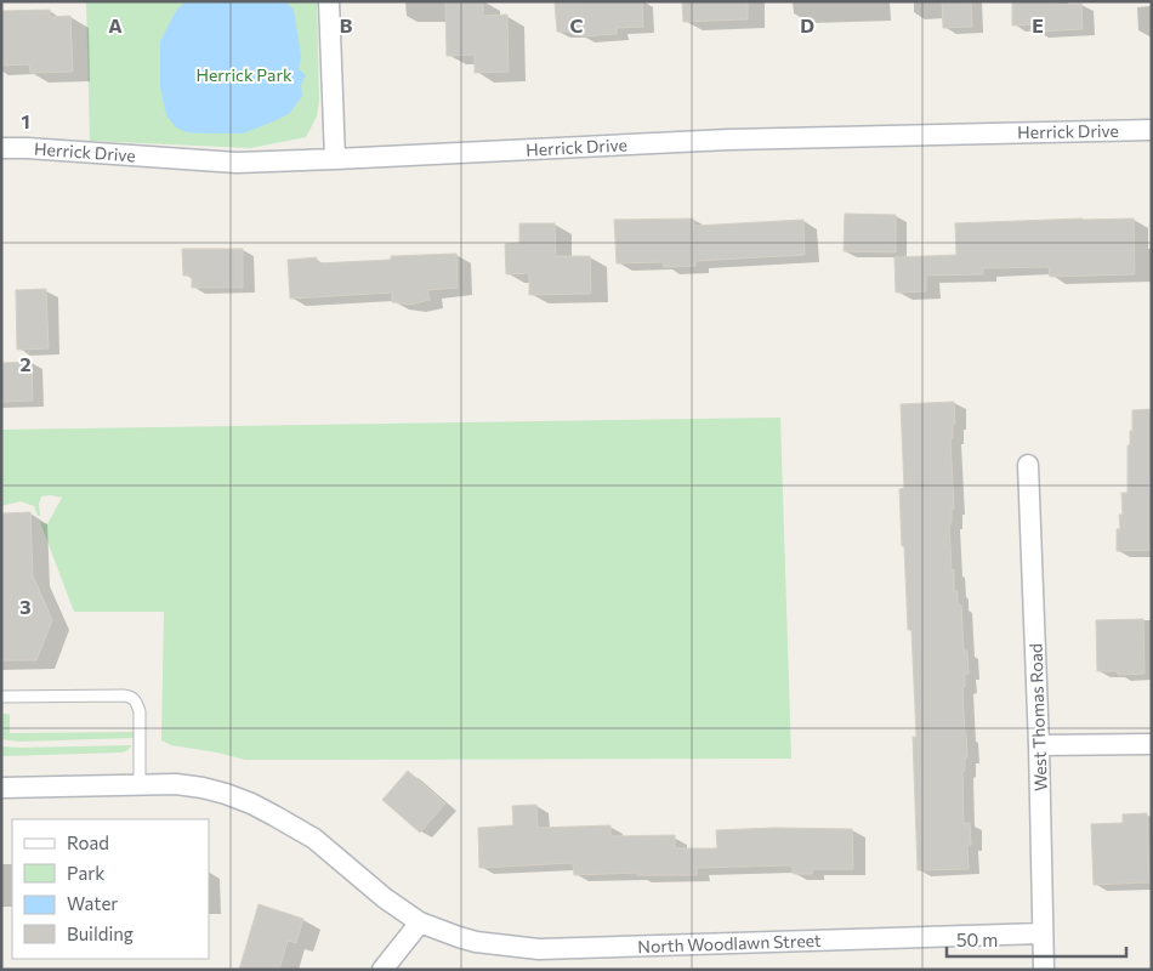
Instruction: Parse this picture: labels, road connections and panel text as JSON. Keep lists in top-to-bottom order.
{
  "streets": {
    "street": ["Herrick Drive", "West Thomas Road", "North Woodlawn Street"]
  },
  "crossings": [
    ["West Thomas Road", "North Woodlawn Street"]
  ],
  "parks": ["Herrick Park"],
  "legend": [
    "Road",
    "Park",
    "Water",
    "Building"
  ],
  "scale_bar": "50 m",
  "grid": {
    "columns": [
      "A",
      "B",
      "C",
      "D",
      "E"
    ],
    "rows": ["1", "2", "3"]
  }
}
